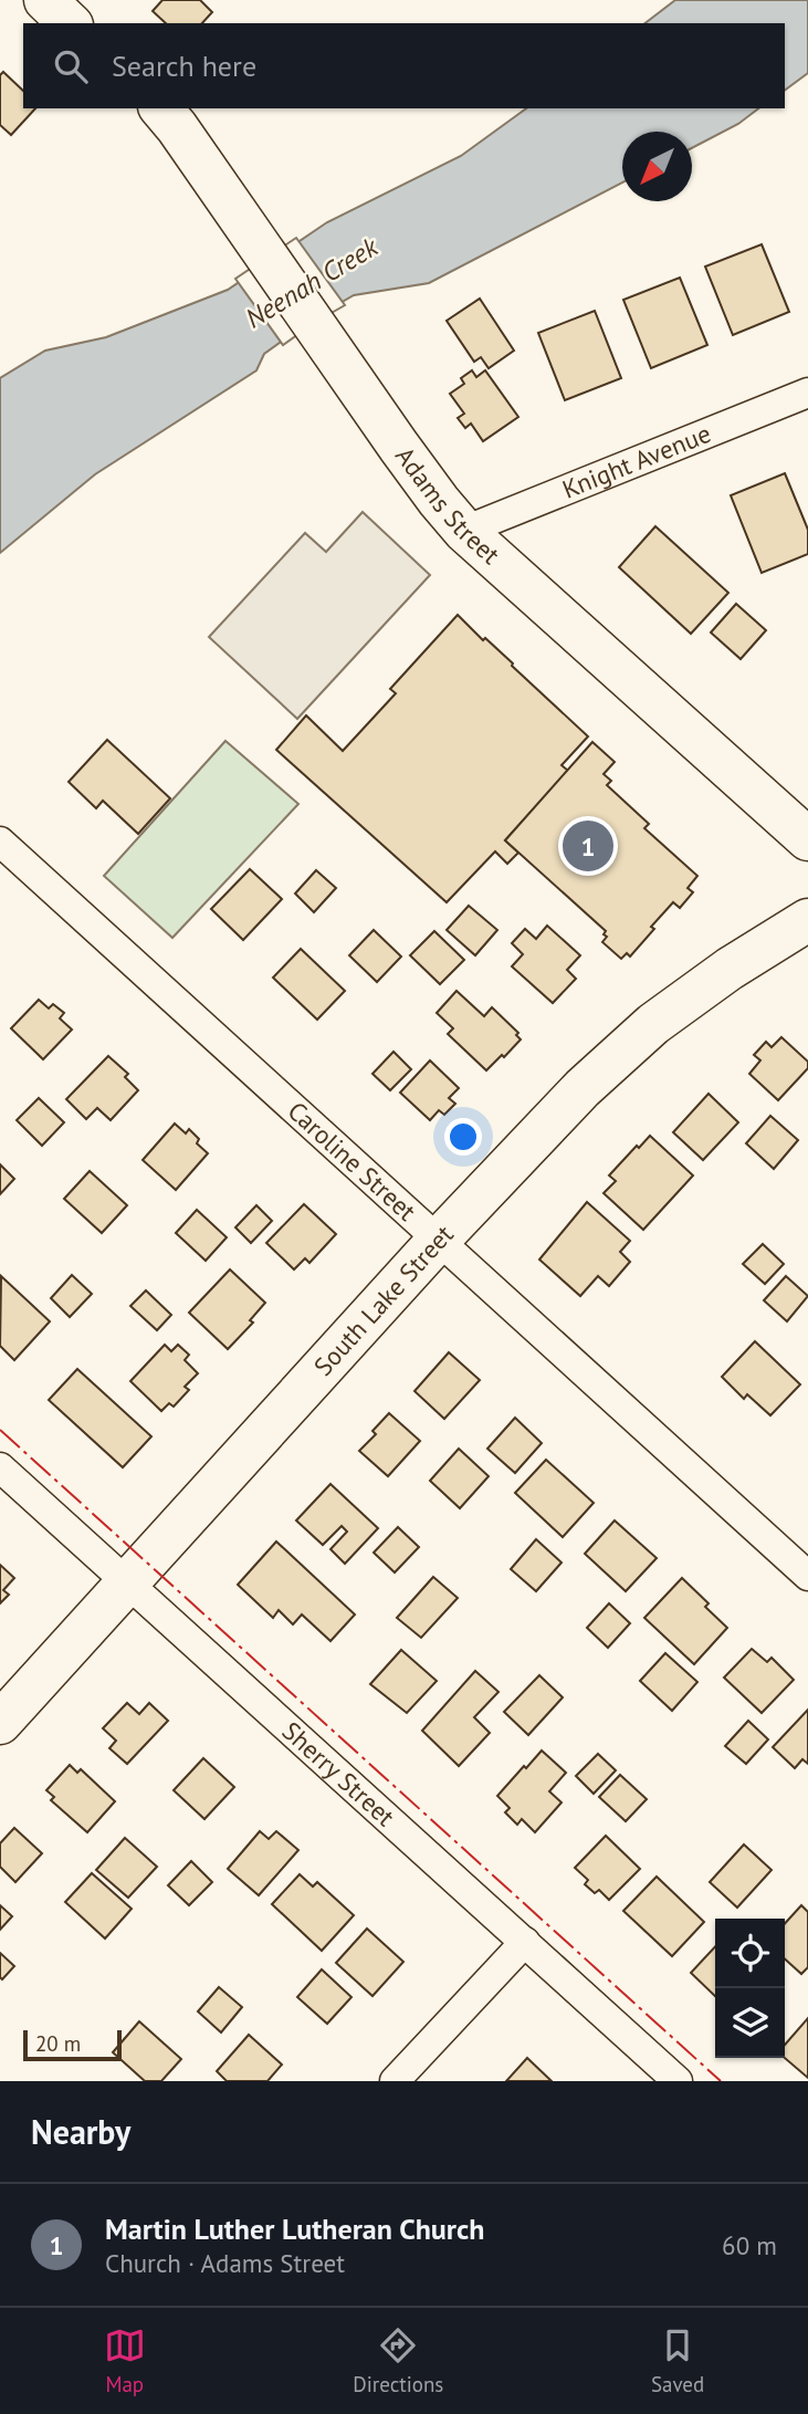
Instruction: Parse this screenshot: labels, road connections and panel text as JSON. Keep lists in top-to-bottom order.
{
  "streets": {
    "street": [
      "Knight Avenue",
      "Adams Street",
      "Caroline Street",
      "South Lake Street",
      "Sherry Street"
    ]
  },
  "crossings": [
    ["Knight Avenue", "Adams Street"],
    ["Caroline Street", "South Lake Street"],
    ["South Lake Street", "Sherry Street"]
  ],
  "water": ["Neenah Creek"],
  "scale_bar": "20 m",
  "north": "bottom left",
  "page": {
    "search": "Search here",
    "pins": "1",
    "scale": "20 m",
    "heading": "Nearby",
    "list": [
      {
        "mark": "1",
        "name": "Martin Luther Lutheran Church",
        "note": "Church · Adams Street",
        "value": "60 m"
      }
    ],
    "nav": ["Map", "Directions", "Saved"]
  }
}
